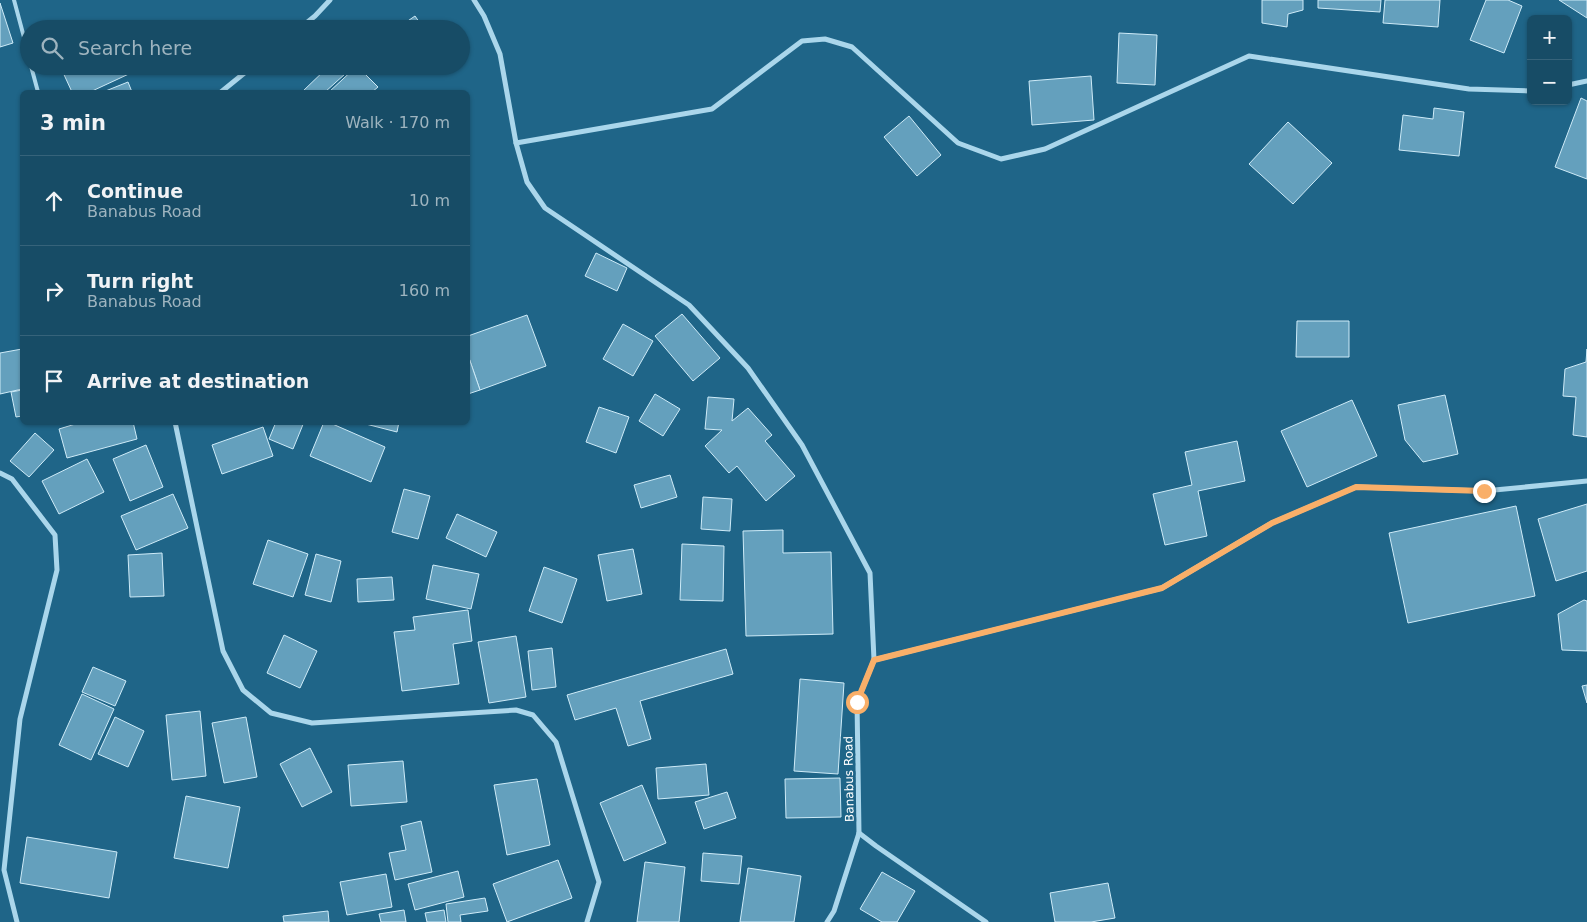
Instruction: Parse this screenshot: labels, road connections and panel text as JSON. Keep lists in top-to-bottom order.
{
  "streets": {
    "street": ["Banabus Road"]
  },
  "page": {
    "map_buttons": ["+", "−"],
    "search": "Search here",
    "heading": ["3 min", "Walk · 170 m"],
    "list": [
      ["Continue", "Banabus Road", "10 m"],
      ["Turn right", "Banabus Road", "160 m"],
      "Arrive at destination"
    ]
  }
}
